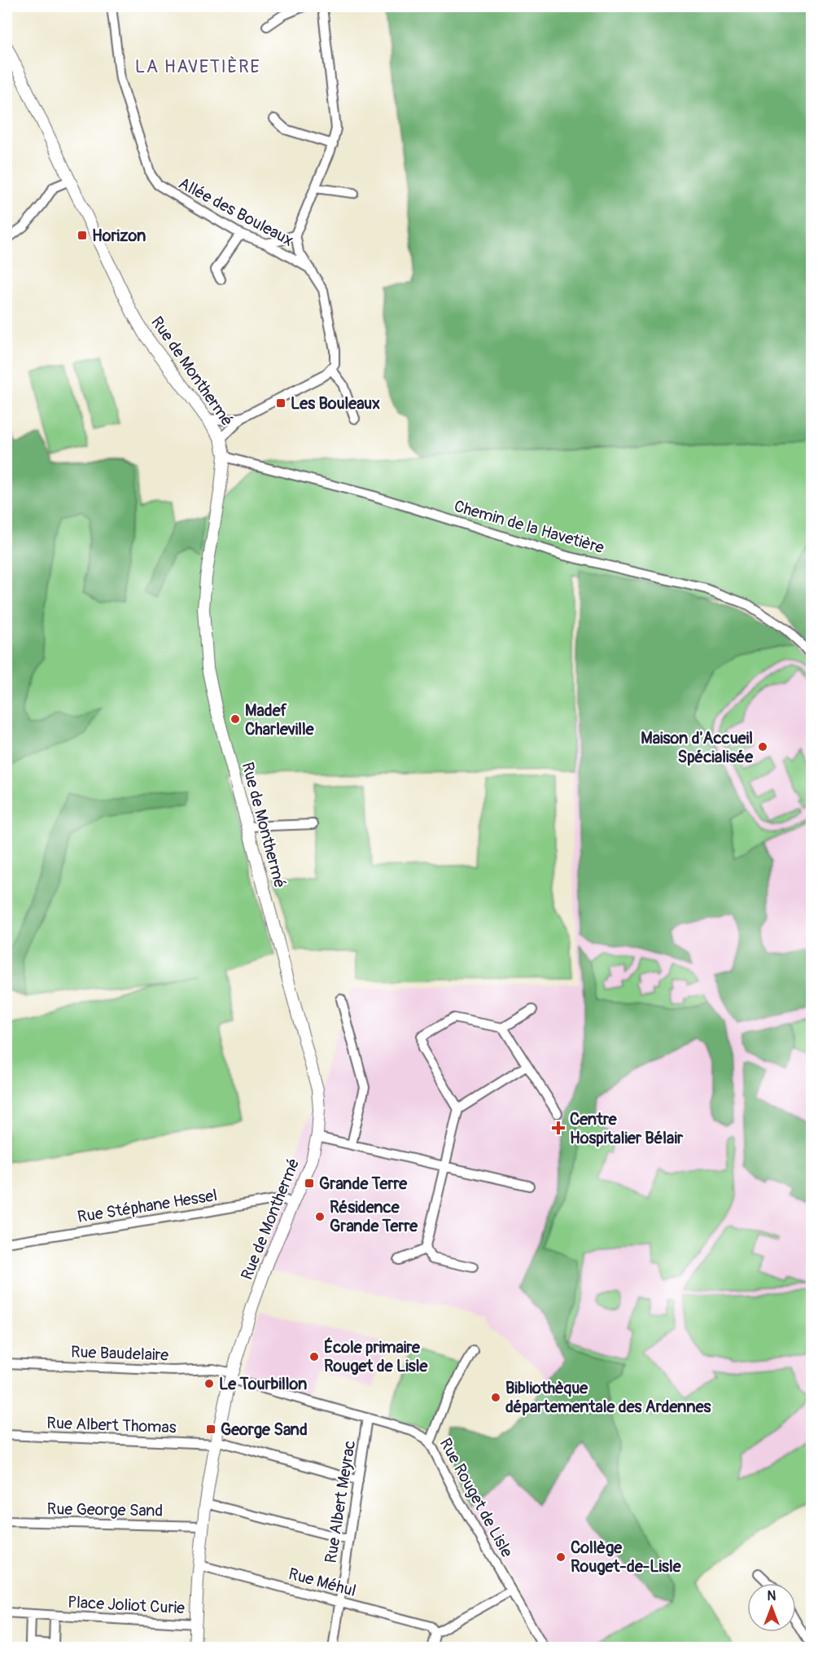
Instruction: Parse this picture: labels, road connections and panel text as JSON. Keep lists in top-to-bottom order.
{
  "streets": {
    "main road": ["Rue de Monthermé"],
    "street": [
      "Allée des Bouleaux",
      "Chemin de la Havetière",
      "Rue Stéphane Hessel",
      "Rue Baudelaire",
      "Rue Albert Thomas",
      "Rue Rouget de Lisle",
      "Rue Albert Meyrac",
      "Rue George Sand",
      "Rue Méhul",
      "Place Joliot Curie"
    ]
  },
  "crossings": [
    ["Rue de Monthermé", "Chemin de la Havetière"],
    ["Rue de Monthermé", "Rue Stéphane Hessel"],
    ["Rue de Monthermé", "Rue Baudelaire"],
    ["Rue de Monthermé", "Rue Albert Thomas"],
    ["Rue de Monthermé", "Rue Rouget de Lisle"],
    ["Rue de Monthermé", "Rue George Sand"],
    ["Rue de Monthermé", "Rue Méhul"],
    ["Rue de Monthermé", "Place Joliot Curie"],
    ["Rue Baudelaire", "Rue Rouget de Lisle"],
    ["Rue Albert Thomas", "Rue Albert Meyrac"],
    ["Rue Rouget de Lisle", "Rue Albert Meyrac"],
    ["Rue Albert Meyrac", "Rue Méhul"]
  ],
  "districts": ["LA HAVETIÈRE"],
  "places": {
    "transit": [
      "Horizon",
      "Les Bouleaux",
      "Grande Terre",
      "George Sand"
    ],
    "other": [
      "Madef Charleville",
      "Maison d'Accueil Spécialisée",
      "Résidence Grande Terre",
      "École primaire Rouget de Lisle",
      "Le Tourbillon",
      "Bibliothèque départementale des Ardennes",
      "Collège Rouget-de-Lisle"
    ],
    "health": ["Centre Hospitalier Bélair"]
  },
  "north": "top"
}
